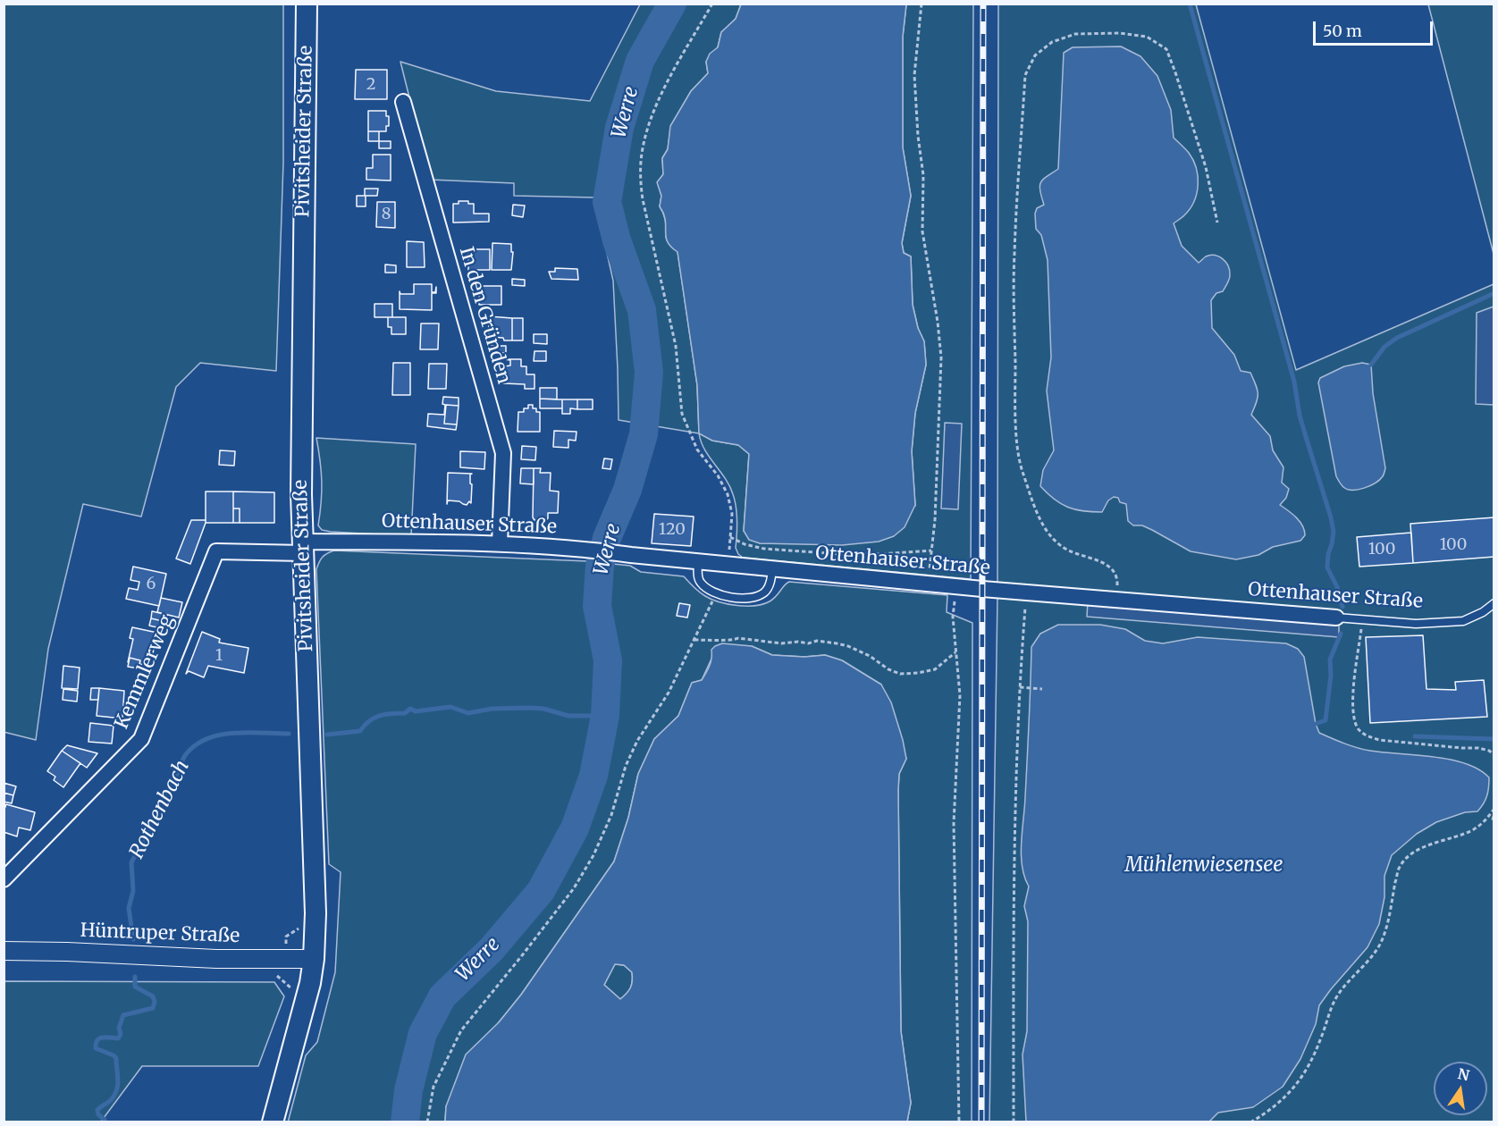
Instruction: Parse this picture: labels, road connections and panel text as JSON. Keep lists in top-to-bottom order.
{
  "streets": {
    "main road": ["Pivitsheider Straße"],
    "street": [
      "In den Gründen",
      "Ottenhauser Straße",
      "Kemmlerweg",
      "Hüntruper Straße"
    ]
  },
  "crossings": [
    ["Pivitsheider Straße", "Ottenhauser Straße"],
    ["Pivitsheider Straße", "Kemmlerweg"],
    ["Pivitsheider Straße", "Hüntruper Straße"],
    ["In den Gründen", "Ottenhauser Straße"],
    ["Ottenhauser Straße", "Kemmlerweg"]
  ],
  "water": ["Werre", "Rothenbach", "Mühlenwiesensee"],
  "house_numbers": [
    "2",
    "8",
    "120",
    "100",
    "100",
    "6",
    "1"
  ],
  "scale_bar": "50 m",
  "north": "top"
}
